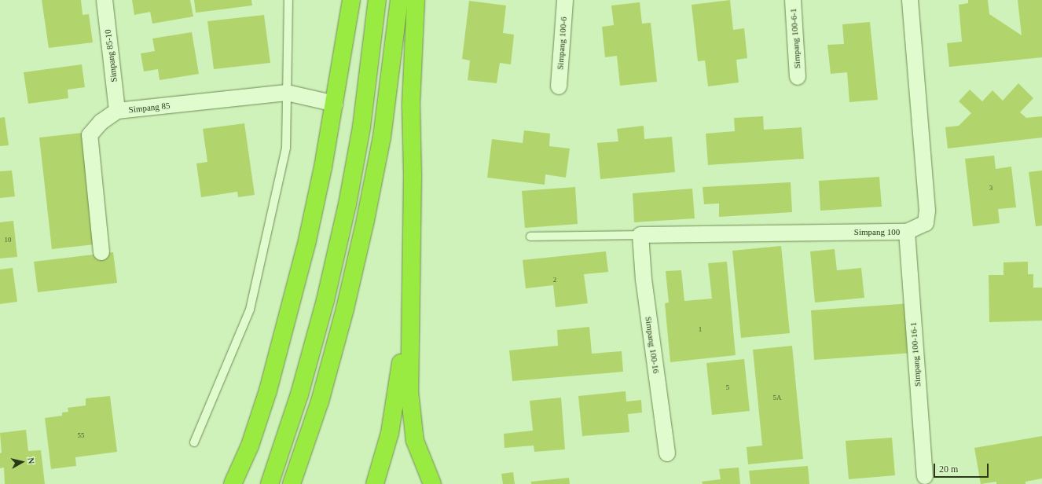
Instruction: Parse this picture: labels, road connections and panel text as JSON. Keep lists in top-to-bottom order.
{
  "streets": {
    "street": [
      "Simpang 100-6-1",
      "Simpang 100-6",
      "Simpang 85-10",
      "Simpang 85",
      "Simpang 100",
      "Simpang 100-16",
      "Simpang 100-16-1"
    ]
  },
  "crossings": [
    ["Simpang 85-10", "Simpang 85"],
    ["Simpang 100", "Simpang 100-16"],
    ["Simpang 100", "Simpang 100-16-1"]
  ],
  "house_numbers": [
    "3",
    "10",
    "2",
    "1",
    "5",
    "5A",
    "55"
  ],
  "scale_bar": "20 m",
  "north": "right"
}
